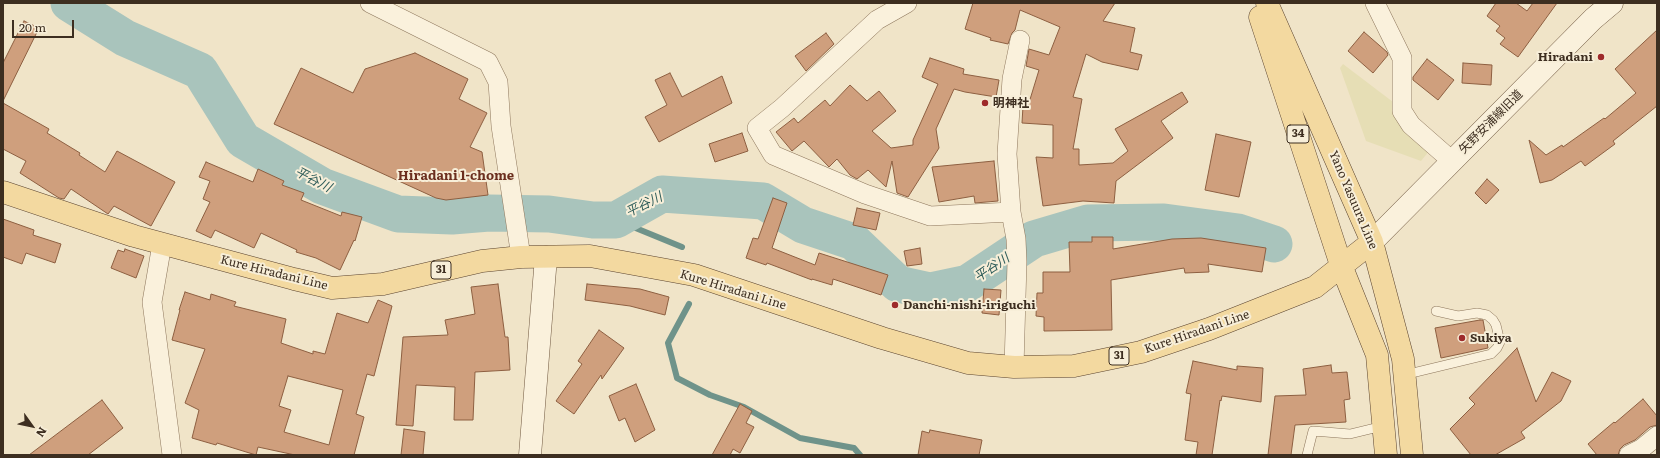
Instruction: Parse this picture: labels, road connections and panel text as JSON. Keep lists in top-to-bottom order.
{
  "streets": {
    "main road": [
      "34",
      "Yano Yasuura Line",
      "31",
      "Kure Hiradani Line"
    ],
    "street": ["矢野安浦線旧道"]
  },
  "crossings": [
    ["矢野安浦線旧道", "Yano Yasuura Line"],
    ["矢野安浦線旧道", "Kure Hiradani Line"],
    ["34", "Kure Hiradani Line"],
    ["Yano Yasuura Line", "Kure Hiradani Line"]
  ],
  "districts": ["Hiradani 1-chome"],
  "water": ["平谷川"],
  "places": [
    "Hiradani",
    "明神社",
    "Danchi-nishi-iriguchi",
    "Sukiya"
  ],
  "scale_bar": "20 m",
  "north": "bottom right"
}
